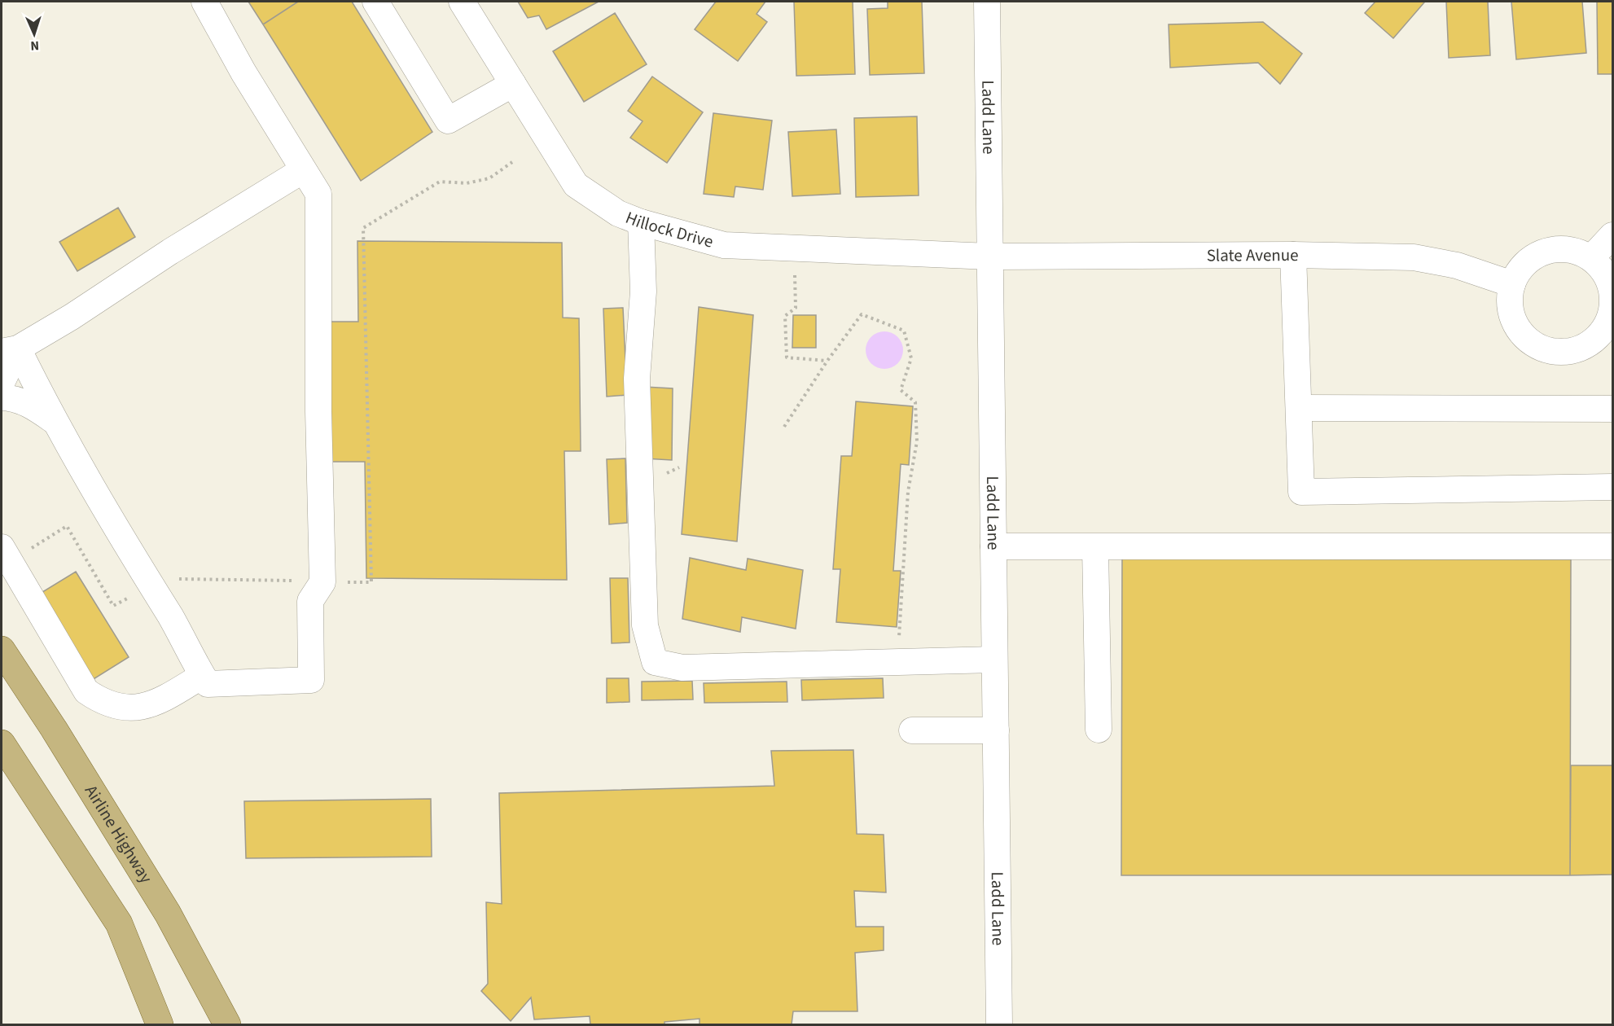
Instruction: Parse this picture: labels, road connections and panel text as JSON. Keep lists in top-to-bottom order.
{
  "streets": {
    "main road": ["Airline Highway"],
    "street": ["Ladd Lane", "Hillock Drive", "Slate Avenue"]
  },
  "crossings": [
    ["Ladd Lane", "Hillock Drive"],
    ["Ladd Lane", "Slate Avenue"],
    ["Hillock Drive", "Slate Avenue"]
  ],
  "north": "bottom"
}
